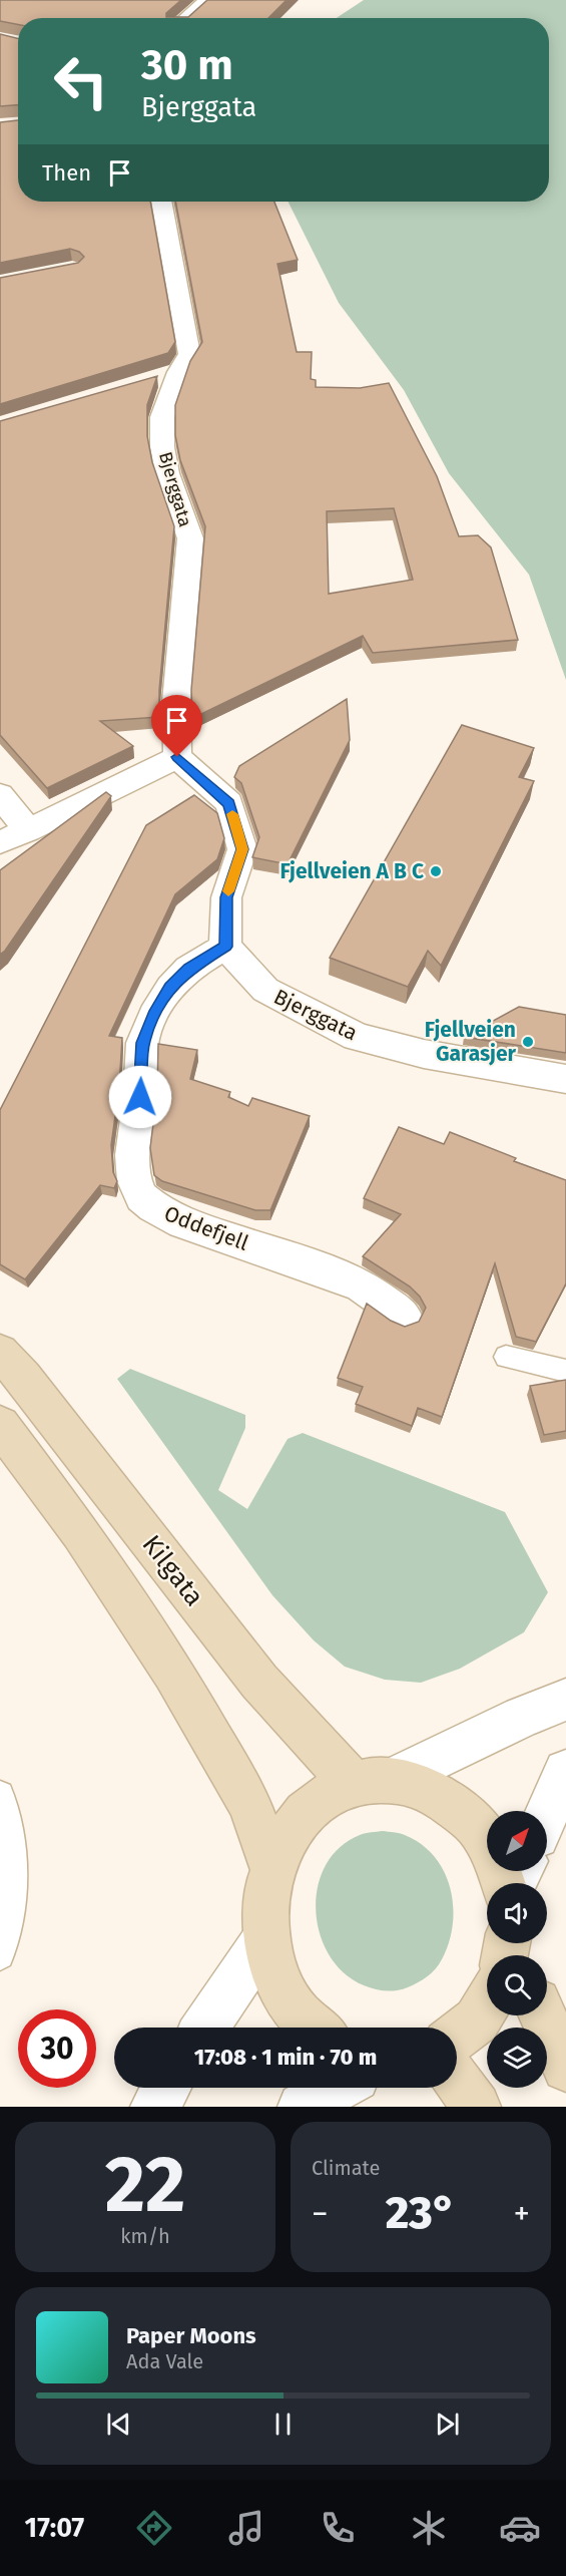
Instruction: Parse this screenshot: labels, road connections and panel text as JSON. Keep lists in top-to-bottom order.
{
  "streets": {
    "main road": ["Kilgata"],
    "street": ["Bjerggata", "Oddefjell"]
  },
  "crossings": [
    ["Bjerggata", "Oddefjell"]
  ],
  "places": ["Fjellveien A B C", "Fjellveien Garasjer"],
  "north": "top right",
  "page": {
    "turn": ["30 m", "Bjerggata"],
    "then": "Then",
    "limit": "30",
    "trip": "17:08 · 1 min · 70 m",
    "tile": [
      ["22", "km/h"],
      "Climate"
    ],
    "heat": ["−", "23°", "+"],
    "song": ["Paper Moons", "Ada Vale"],
    "tabs": "17:07"
  }
}
